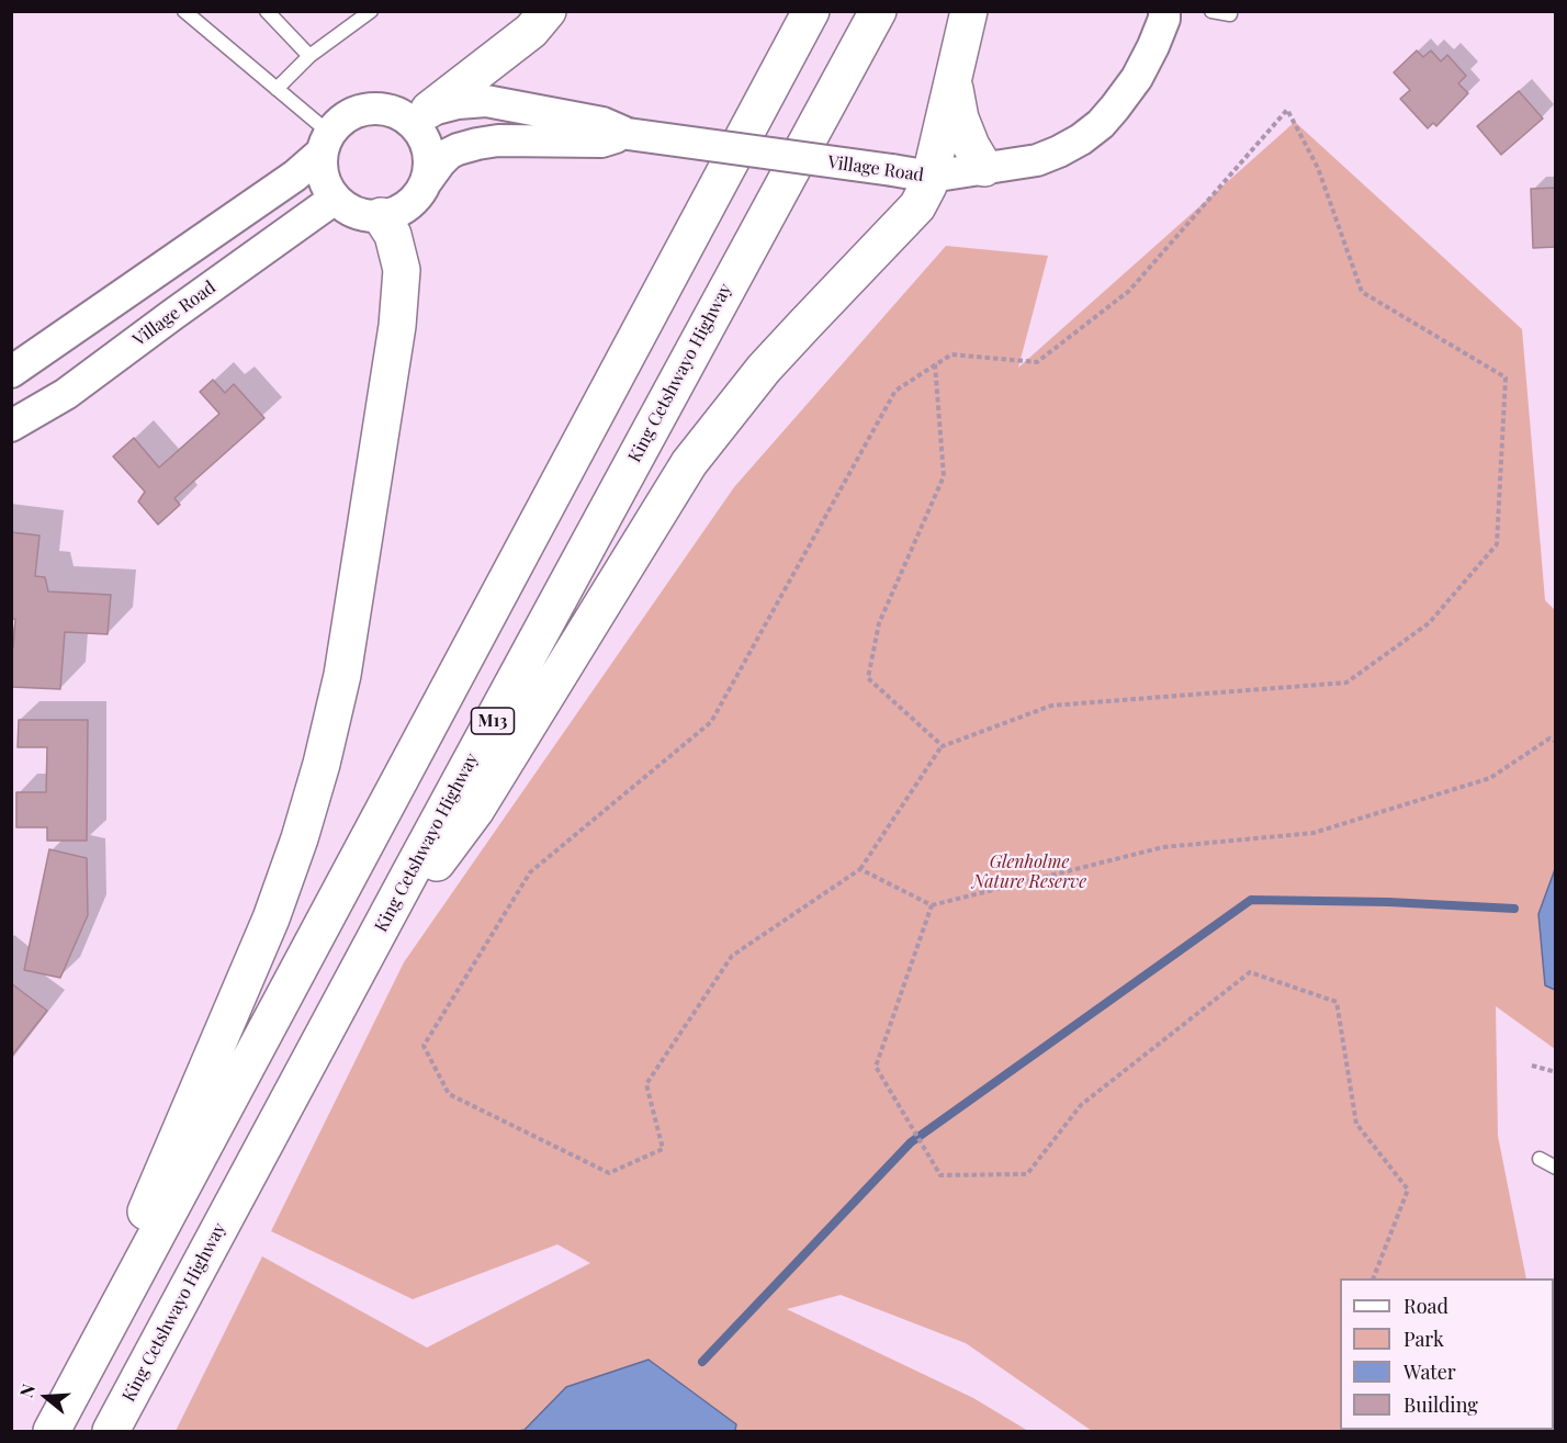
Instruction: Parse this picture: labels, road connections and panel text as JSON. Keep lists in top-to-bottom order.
{
  "streets": {
    "highway": ["King Cetshwayo Highway", "M13"],
    "street": ["Village Road"]
  },
  "parks": ["Glenholme Nature Reserve"],
  "legend": [
    "Road",
    "Park",
    "Water",
    "Building"
  ],
  "north": "left"
}
